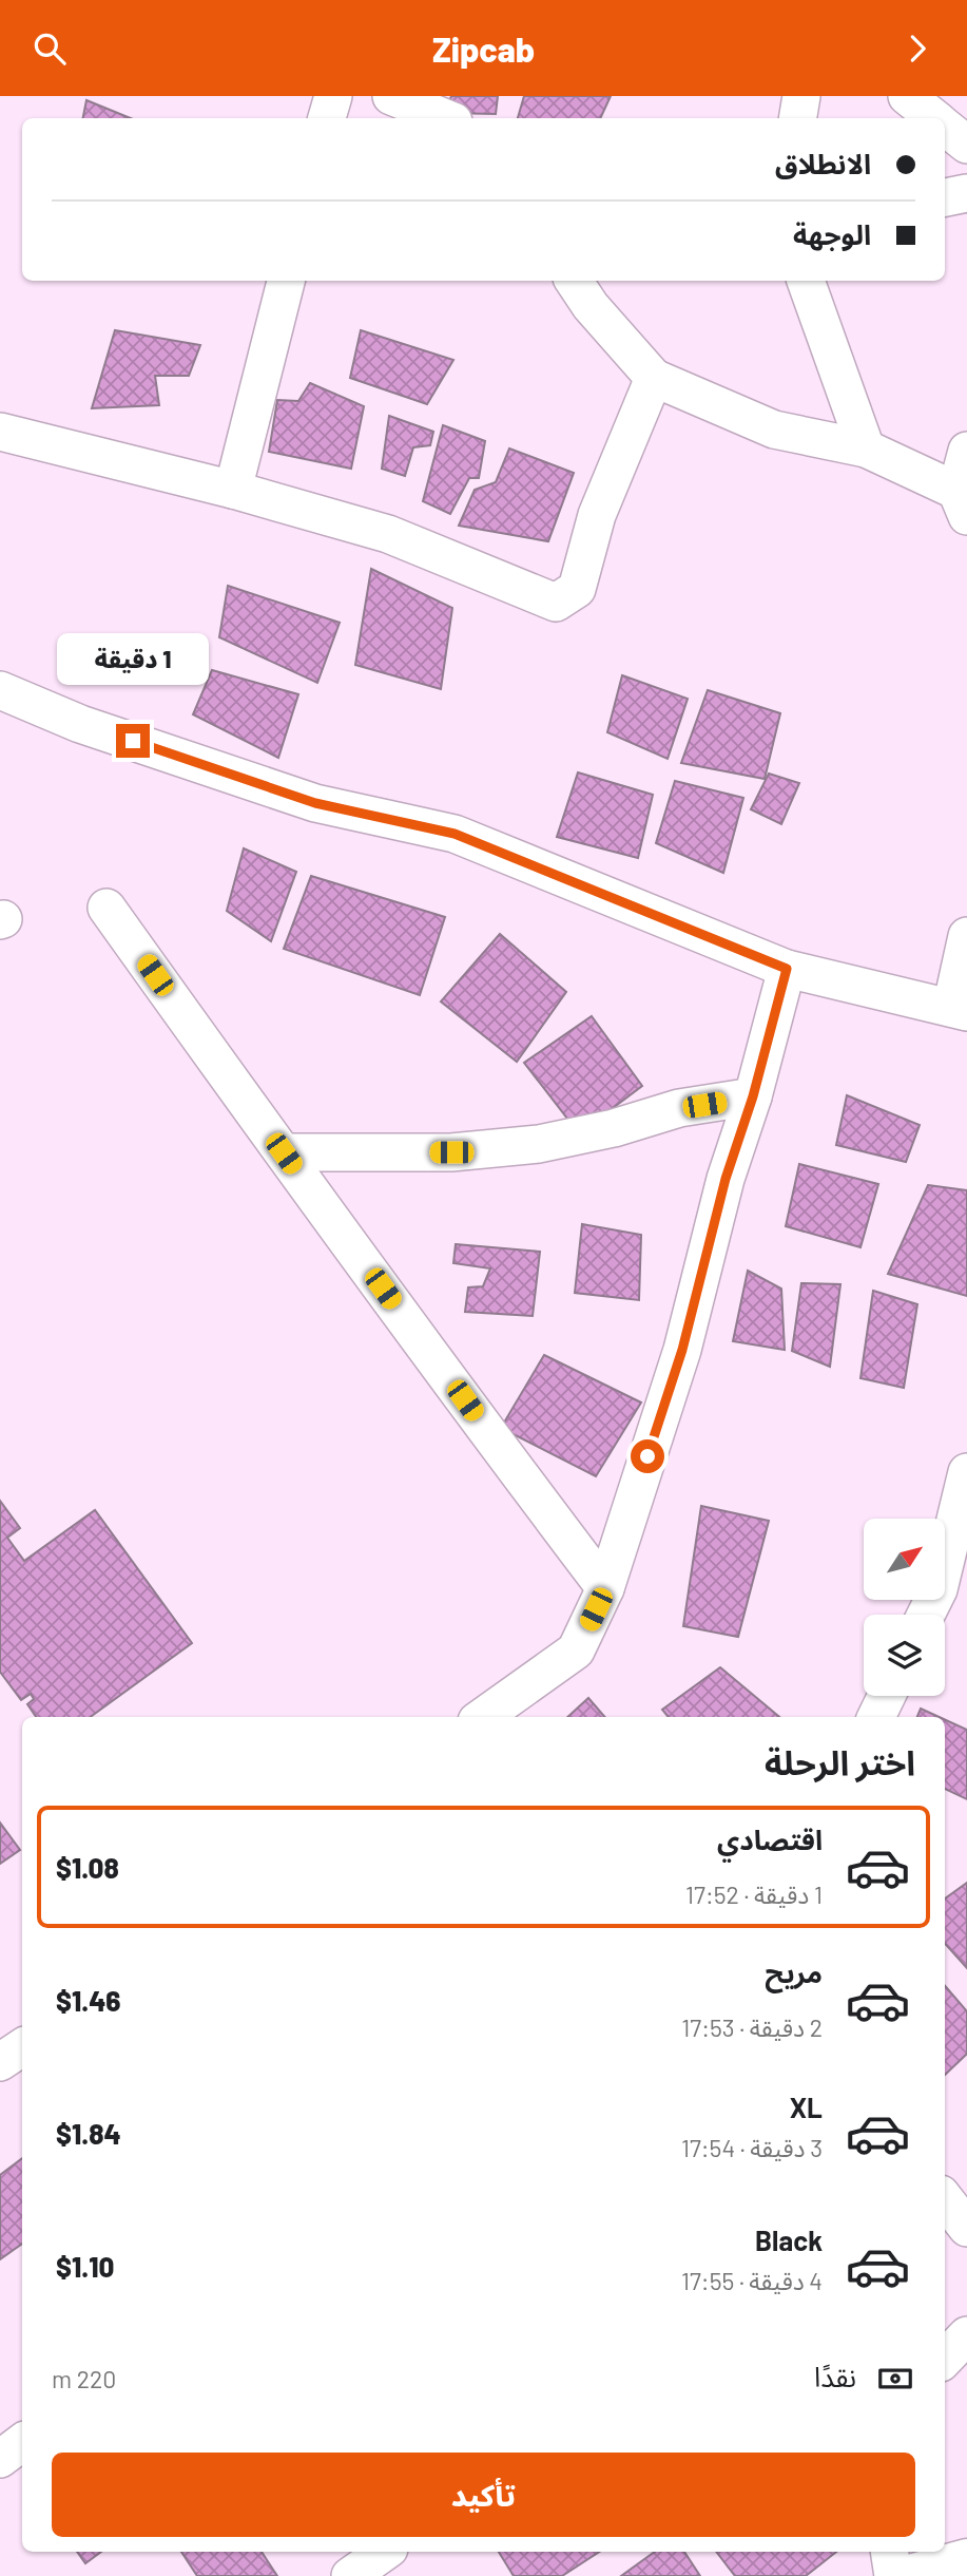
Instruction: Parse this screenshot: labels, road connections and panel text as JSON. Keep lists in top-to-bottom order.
{
  "north": "top right",
  "page": {
    "header": "Zipcab",
    "banner": ["الانطلاق", "الوجهة"],
    "bubble": "1 دقيقة",
    "heading": "اختر الرحلة",
    "list": [
      {
        "name": "اقتصادي",
        "note": "1 دقيقة · 17:52",
        "value": "$1.08"
      },
      {
        "name": "مريح",
        "note": "2 دقيقة · 17:53",
        "value": "$1.46"
      },
      {
        "name": "XL",
        "note": "3 دقيقة · 17:54",
        "value": "$1.84"
      },
      {
        "name": "Black",
        "note": "4 دقيقة · 17:55",
        "value": "$1.10"
      }
    ],
    "pay": ["نقدًا", "220 m"],
    "buttons": "تأكيد"
  }
}
